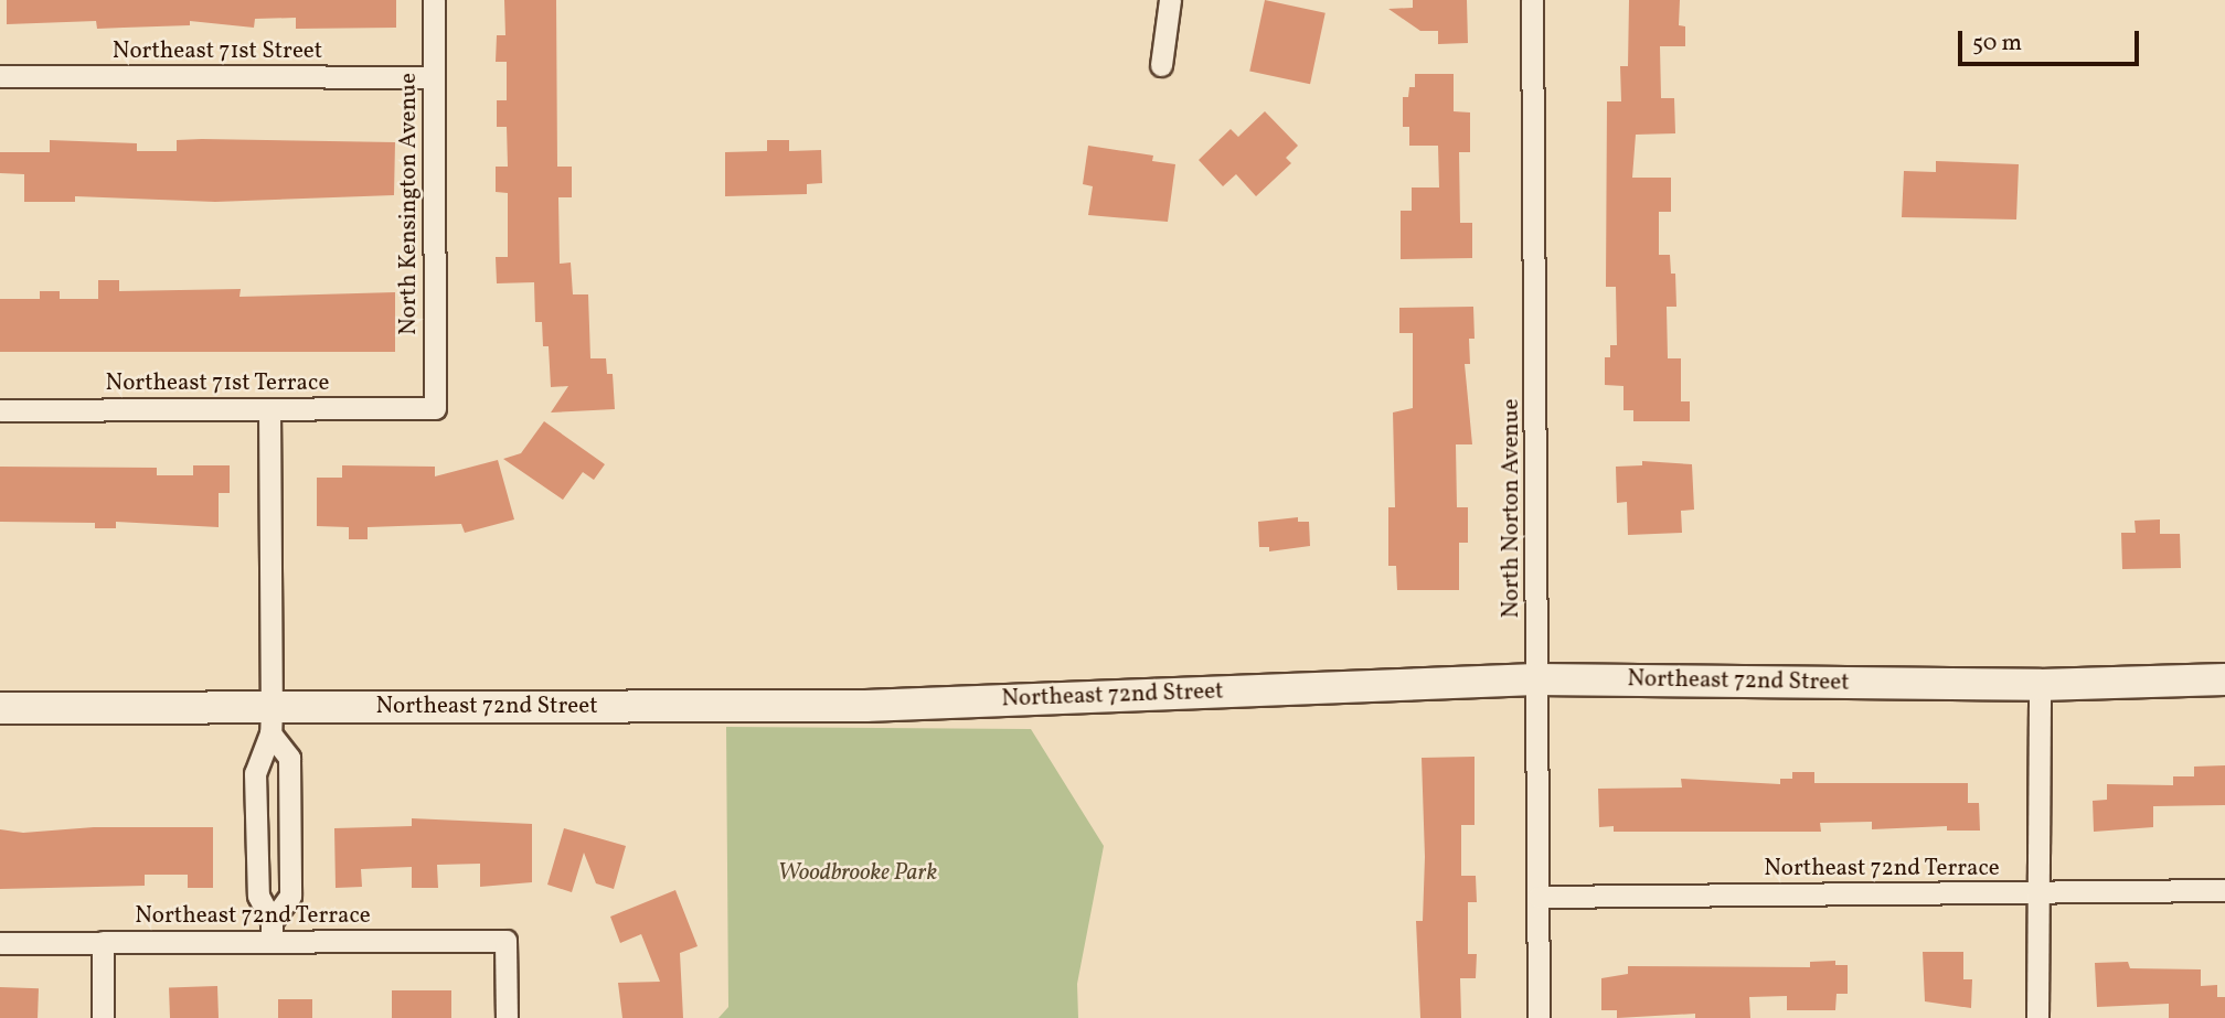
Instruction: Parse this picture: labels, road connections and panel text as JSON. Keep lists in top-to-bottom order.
{
  "streets": {
    "main road": ["Northeast 72nd Street"],
    "street": [
      "Northeast 71st Street",
      "North Kensington Avenue",
      "Northeast 71st Terrace",
      "North Norton Avenue",
      "Northeast 72nd Terrace"
    ]
  },
  "crossings": [
    ["Northeast 71st Street", "North Kensington Avenue"],
    ["North Kensington Avenue", "Northeast 71st Terrace"],
    ["North Norton Avenue", "Northeast 72nd Street"],
    ["North Norton Avenue", "Northeast 72nd Terrace"]
  ],
  "parks": ["Woodbrooke Park"],
  "scale_bar": "50 m"
}
